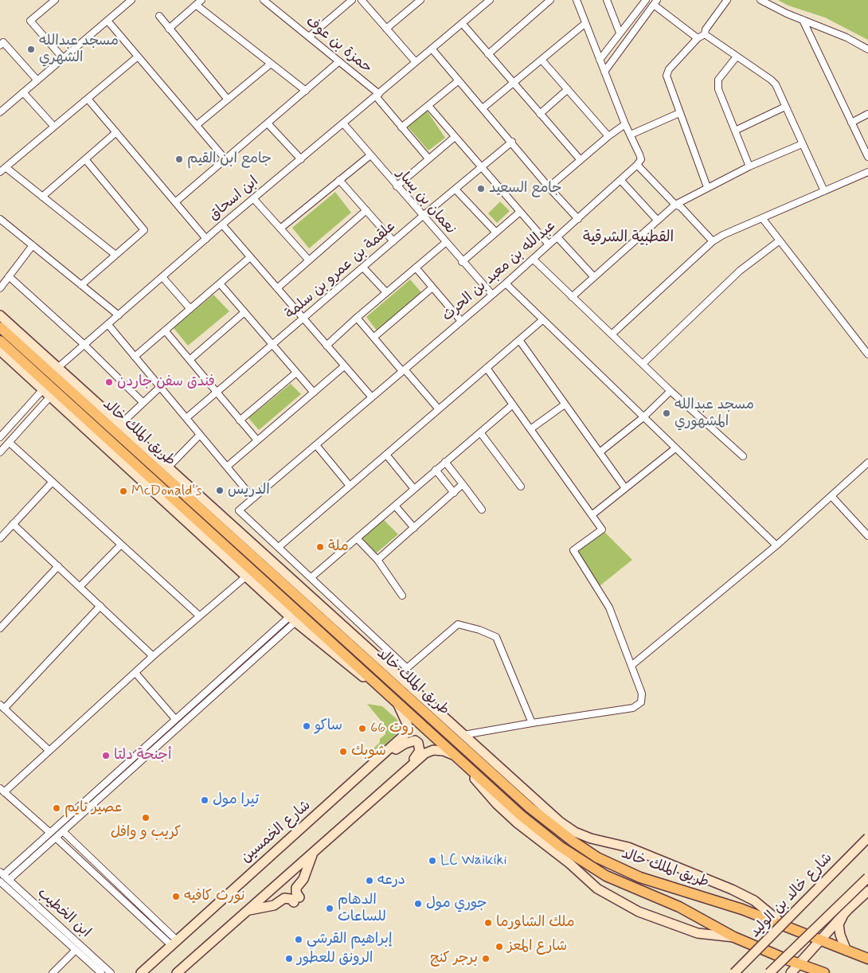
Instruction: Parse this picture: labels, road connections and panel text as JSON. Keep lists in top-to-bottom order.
{
  "streets": {
    "main road": ["طريق الملك خالد", "شارع الخمسين", "شارع خالد بن الوليد"],
    "street": [
      "حمزة بن عوف",
      "ابن اسحاق",
      "نعمان بن يسار",
      "علقمة بن عمرو بن سلمة",
      "عبدالله بن معبد بن الحرث",
      "ابن الخطيب"
    ]
  },
  "crossings": [
    ["حمزة بن عوف", "ابن اسحاق"],
    ["ابن اسحاق", "نعمان بن يسار"],
    ["ابن اسحاق", "طريق الملك خالد"],
    ["نعمان بن يسار", "علقمة بن عمرو بن سلمة"],
    ["نعمان بن يسار", "عبدالله بن معبد بن الحرث"],
    ["طريق الملك خالد", "شارع الخمسين"]
  ],
  "districts": ["القطبية الشرقية"],
  "places": [
    "مسجد عبدالله الشهري",
    "جامع ابن القيم",
    "جامع السعيد",
    "فندق سفن جاردن",
    "مسجد عبدالله المشهوري",
    "الدريس",
    "McDonald's",
    "ملة",
    "ساكو",
    "روت 66",
    "شوبك",
    "أجنحة دلتا",
    "تيرا مول",
    "عصير تايم",
    "كريب و وافل",
    "LC Waikiki",
    "درعه",
    "نورث كافيه",
    "جوري مول",
    "الدهام للساعات",
    "ملك الشاورما",
    "إبراهيم القرشي",
    "شارع المعز",
    "الرونق للعطور",
    "برجر كنج"
  ]
}
